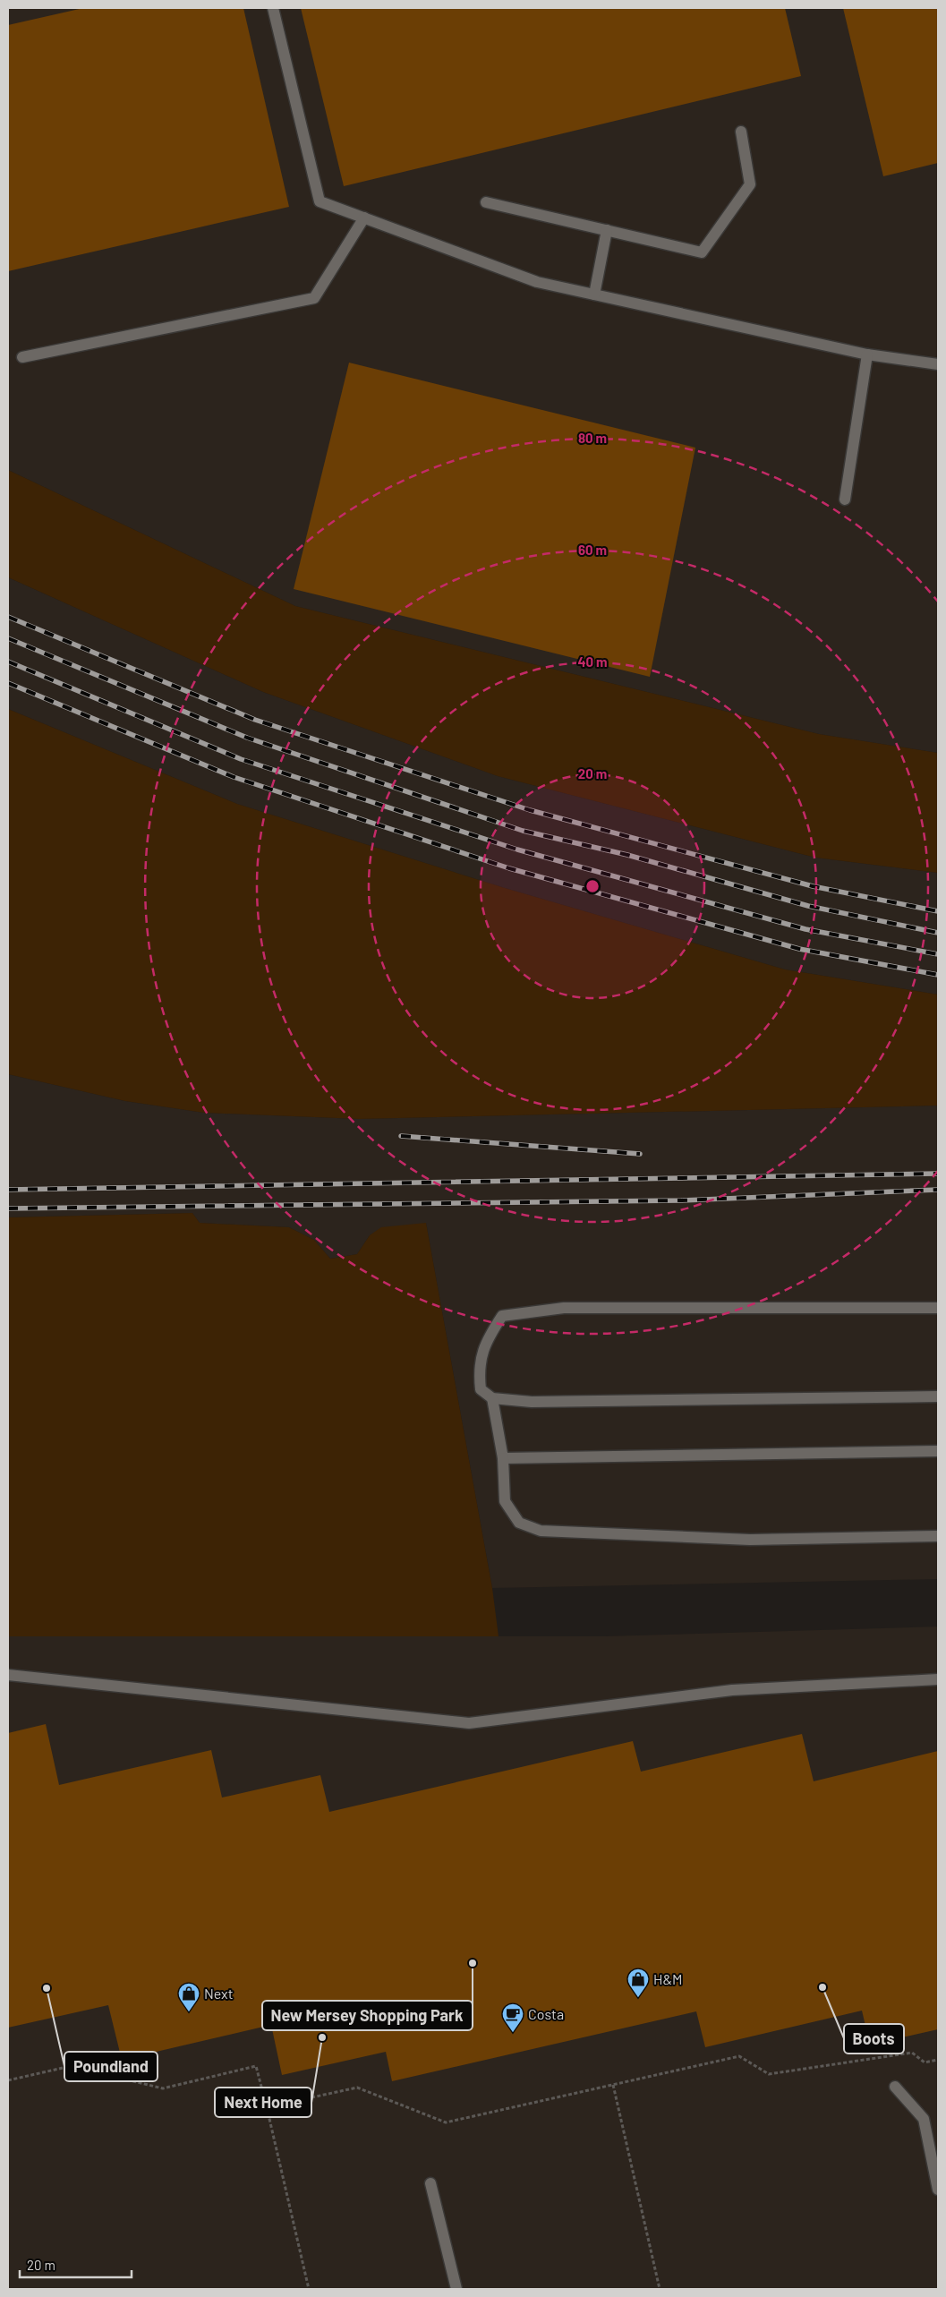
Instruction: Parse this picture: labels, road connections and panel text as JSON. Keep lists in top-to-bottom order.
{
  "places": {
    "other": [
      "New Mersey Shopping Park",
      "Boots",
      "Poundland",
      "Next Home"
    ],
    "shop": ["H&M", "Next"],
    "cafe": ["Costa"]
  },
  "scale_bar": "20 m",
  "rings": [
    "80 m",
    "60 m",
    "40 m",
    "20 m"
  ]
}
